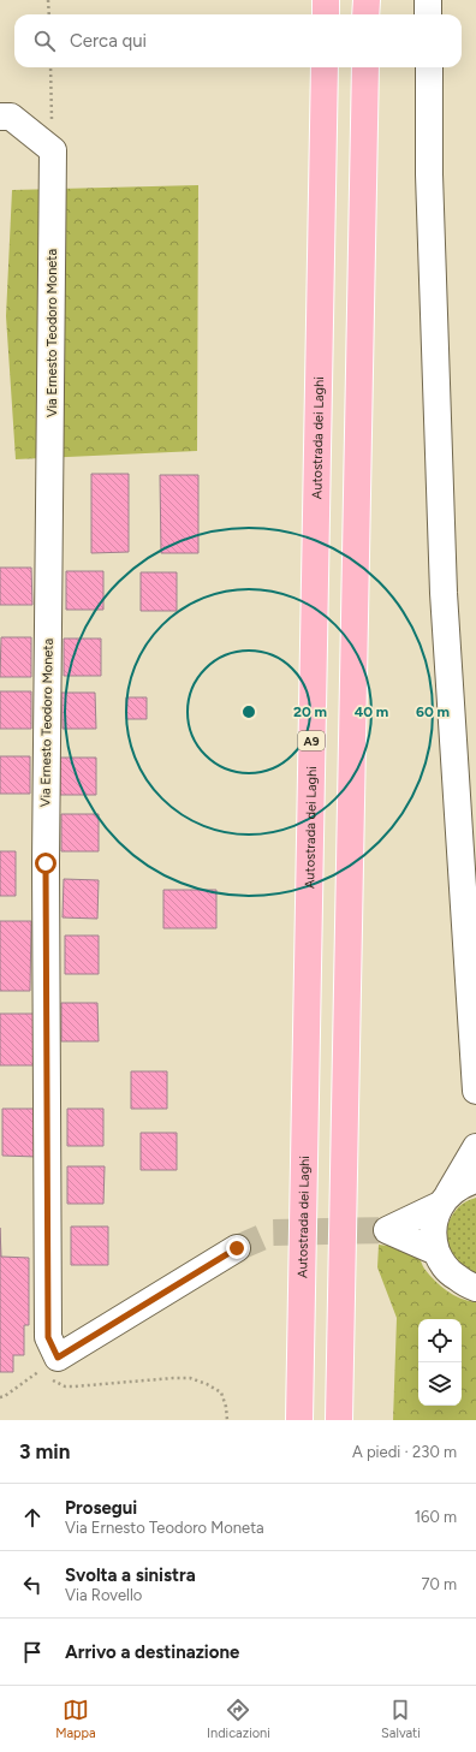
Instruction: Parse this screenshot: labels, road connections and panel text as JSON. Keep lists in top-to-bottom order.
{
  "streets": {
    "highway": ["Autostrada dei Laghi", "A9"],
    "street": ["Via Ernesto Teodoro Moneta"]
  },
  "page": {
    "search": "Cerca qui",
    "heading": ["3 min", "A piedi · 230 m"],
    "list": [
      ["Prosegui", "Via Ernesto Teodoro Moneta", "160 m"],
      ["Svolta a sinistra", "Via Rovello", "70 m"],
      "Arrivo a destinazione"
    ],
    "nav": ["Mappa", "Indicazioni", "Salvati"]
  },
  "rings": ["20 m", "40 m", "60 m"]
}
